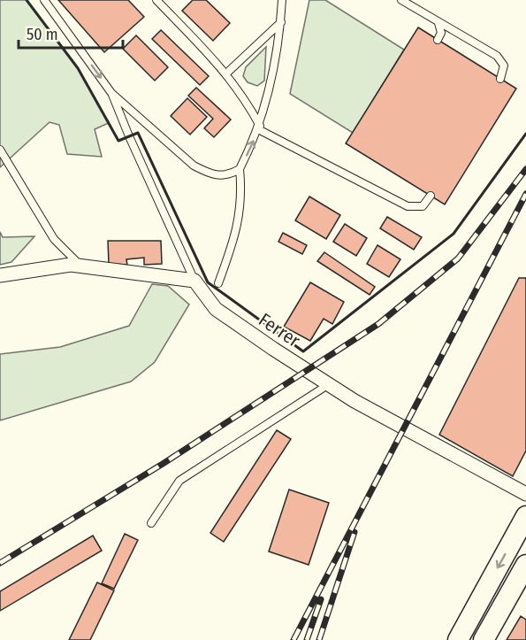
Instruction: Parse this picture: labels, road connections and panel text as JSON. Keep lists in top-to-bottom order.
{
  "streets": {
    "street": ["Ferrer"]
  },
  "scale_bar": "50 m"
}
